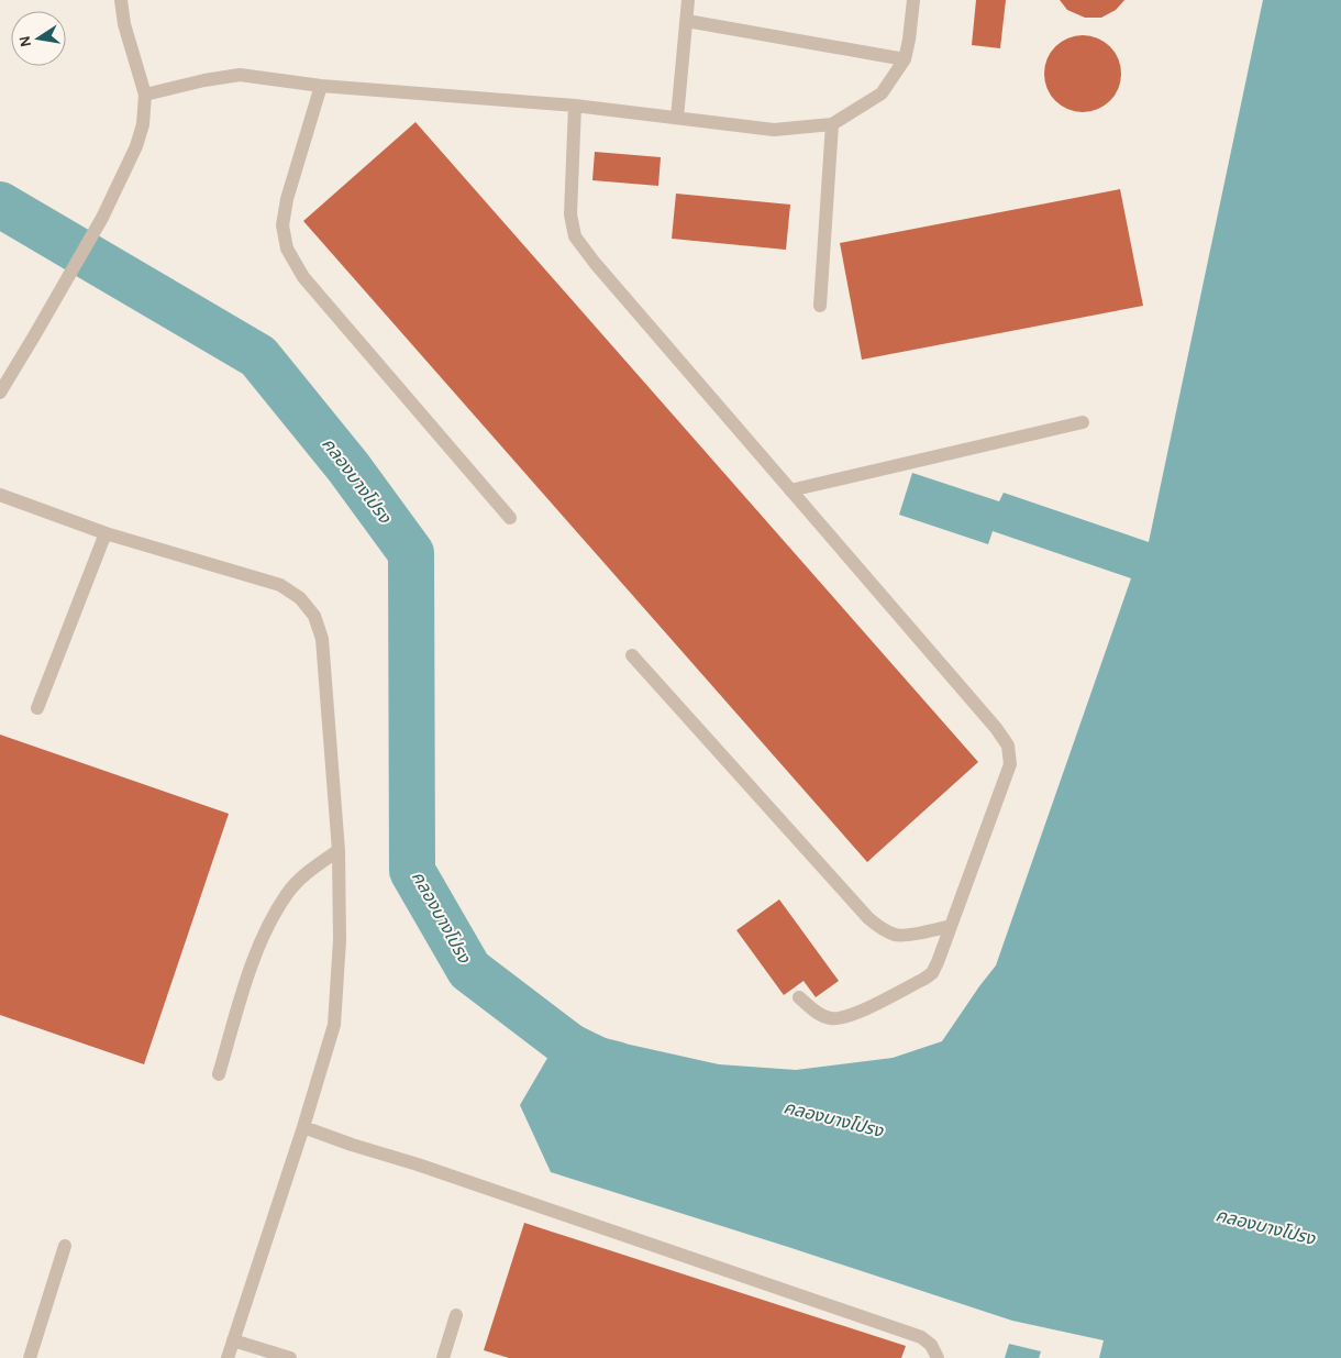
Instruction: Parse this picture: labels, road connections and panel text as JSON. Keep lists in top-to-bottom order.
{
  "water": ["คลองบางโปรง"],
  "north": "left"
}
